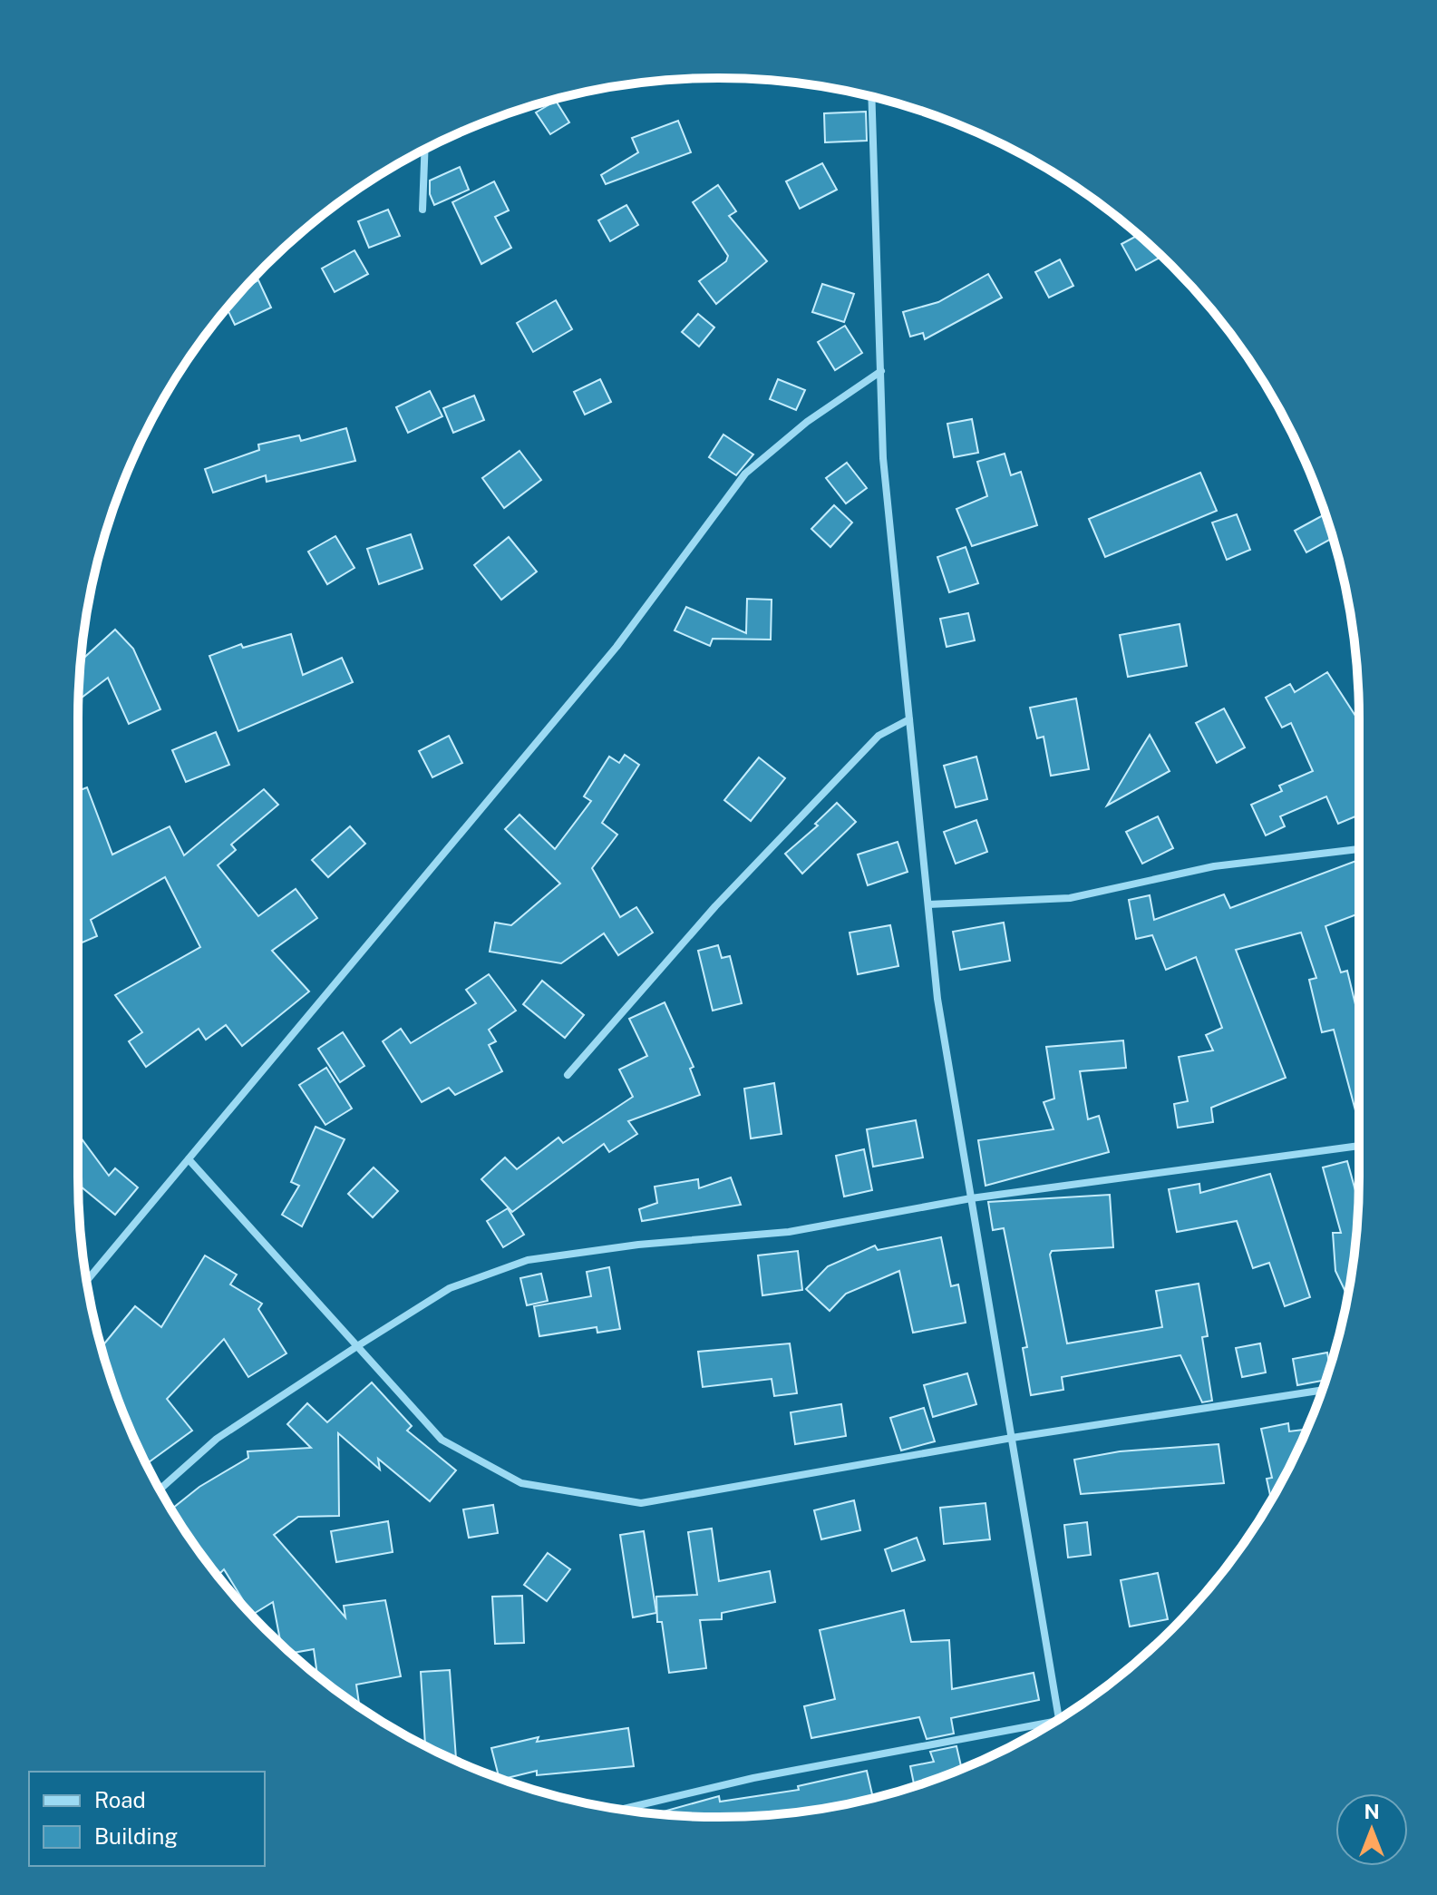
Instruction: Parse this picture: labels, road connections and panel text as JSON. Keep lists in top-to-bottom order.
{
  "legend": ["Road", "Building"],
  "north": "top"
}
